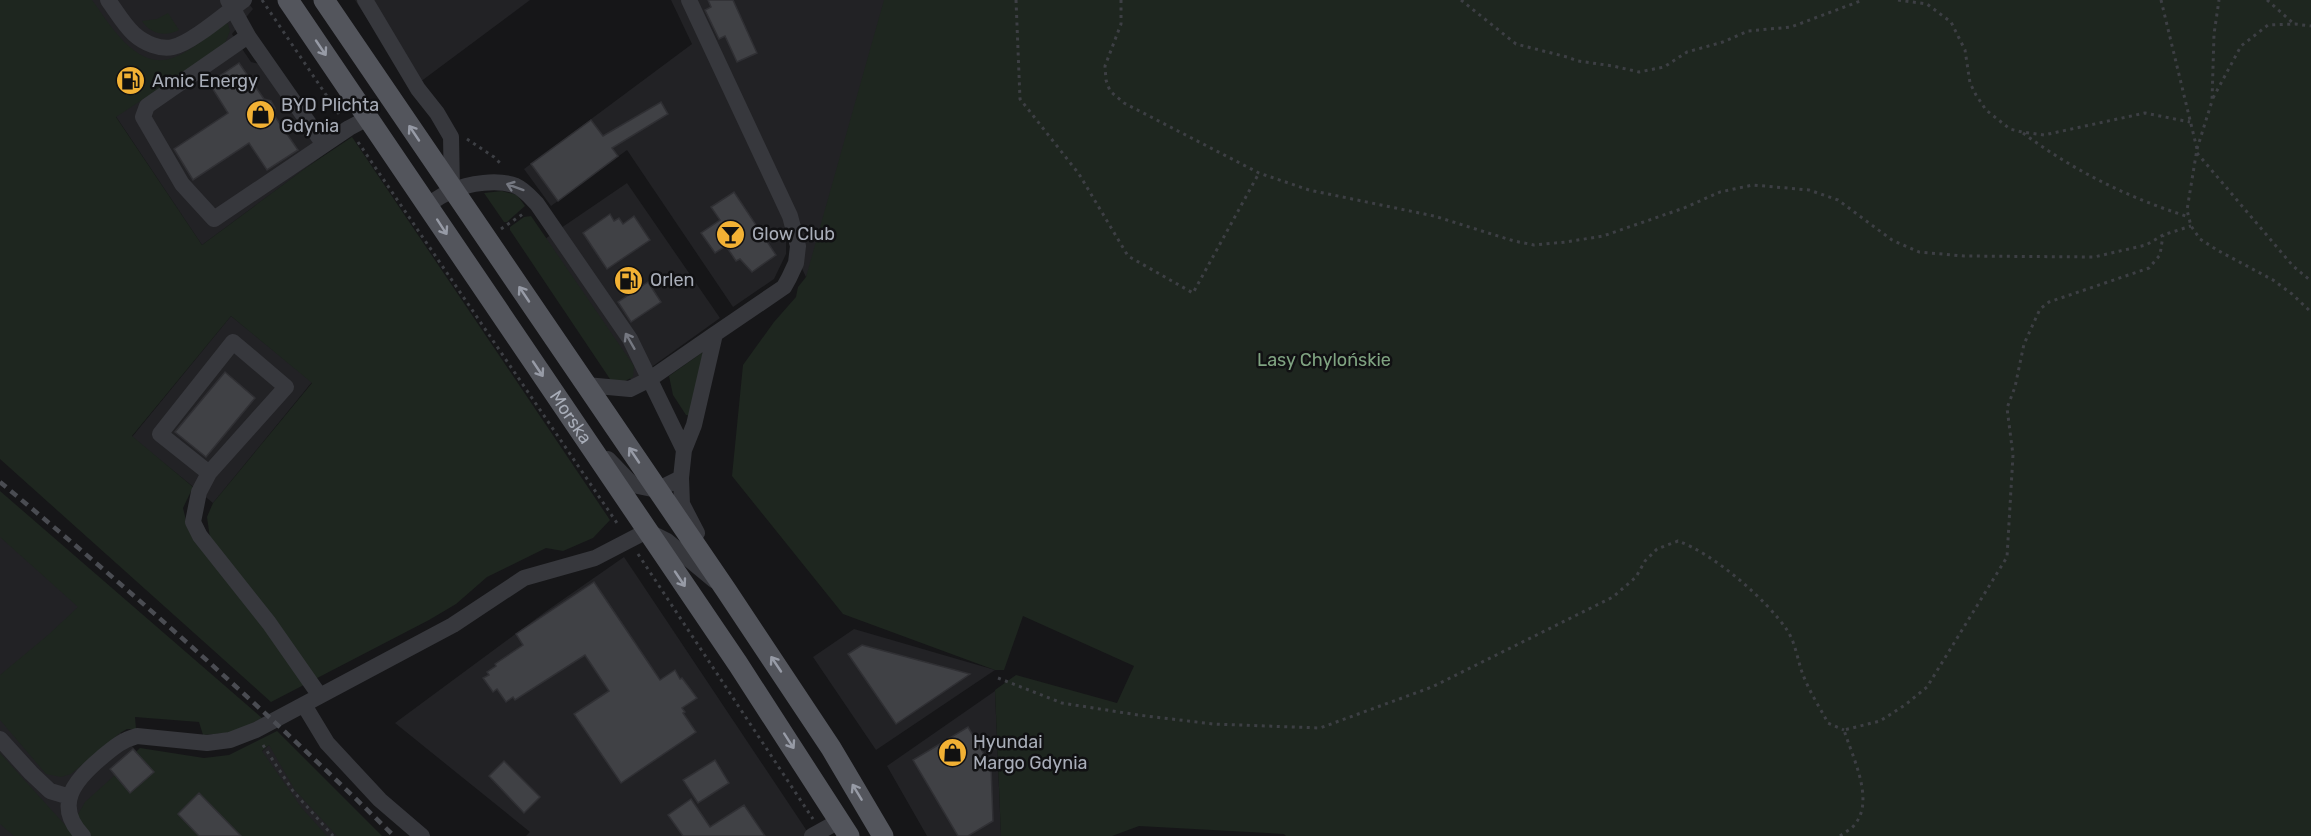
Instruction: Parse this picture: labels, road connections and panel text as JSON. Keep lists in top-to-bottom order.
{
  "streets": {
    "main road": ["Morska"]
  },
  "parks": ["Lasy Chylońskie"],
  "places": {
    "fuel station": ["Amic Energy", "Orlen"],
    "shop": ["BYD Plichta Gdynia", "Hyundai Margo Gdynia"],
    "bar": ["Glow Club"]
  }
}
